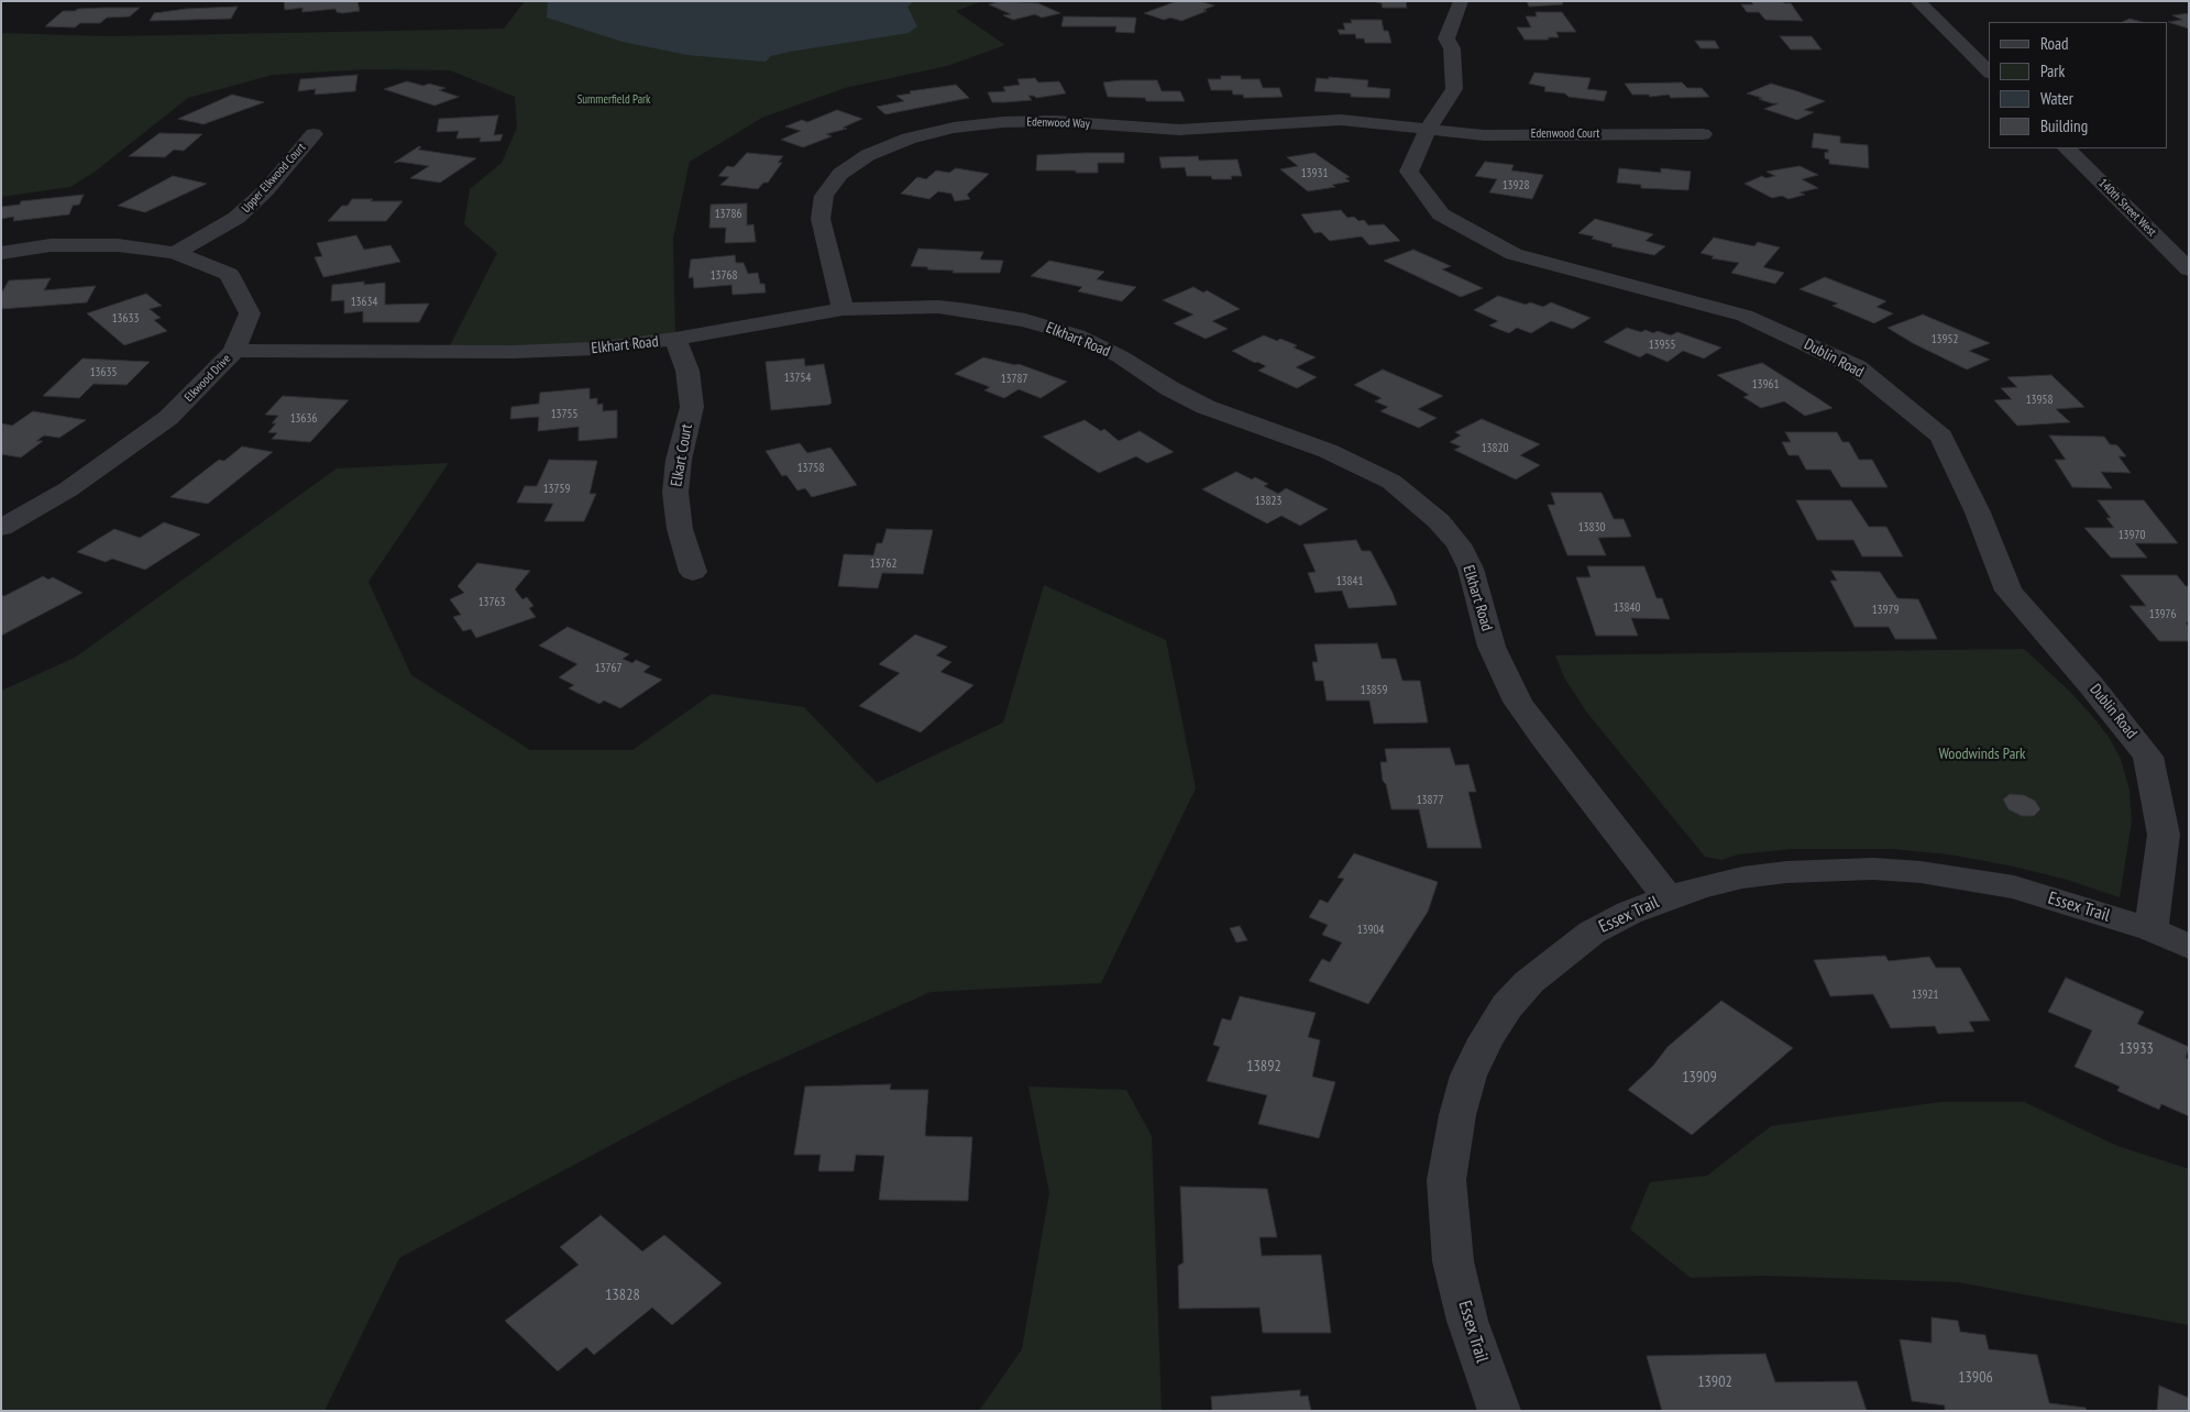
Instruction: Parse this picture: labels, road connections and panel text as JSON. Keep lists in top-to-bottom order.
{
  "streets": {
    "street": [
      "Edenwood Way",
      "Edenwood Court",
      "Upper Elkwood Court",
      "140th Street West",
      "Elkhart Road",
      "Dublin Road",
      "Elkwood Drive",
      "Elkart Court",
      "Essex Trail"
    ]
  },
  "crossings": [
    ["Edenwood Way", "Edenwood Court"],
    ["Edenwood Way", "Elkhart Road"],
    ["Edenwood Way", "Dublin Road"],
    ["Edenwood Court", "Dublin Road"],
    ["Upper Elkwood Court", "Elkwood Drive"],
    ["Elkhart Road", "Elkwood Drive"],
    ["Elkhart Road", "Elkart Court"],
    ["Elkhart Road", "Essex Trail"],
    ["Dublin Road", "Essex Trail"]
  ],
  "parks": ["Summerfield Park", "Woodwinds Park"],
  "house_numbers": [
    "13931",
    "13928",
    "13786",
    "13768",
    "13634",
    "13633",
    "13952",
    "13955",
    "13635",
    "13754",
    "13787",
    "13961",
    "13958",
    "13755",
    "13636",
    "13820",
    "13758",
    "13759",
    "13823",
    "13830",
    "13970",
    "13762",
    "13841",
    "13763",
    "13840",
    "13979",
    "13976",
    "13767",
    "13859",
    "13877",
    "13904",
    "13921",
    "13933",
    "13892",
    "13909",
    "13828",
    "13906",
    "13902"
  ],
  "legend": [
    "Road",
    "Park",
    "Water",
    "Building"
  ]
}
